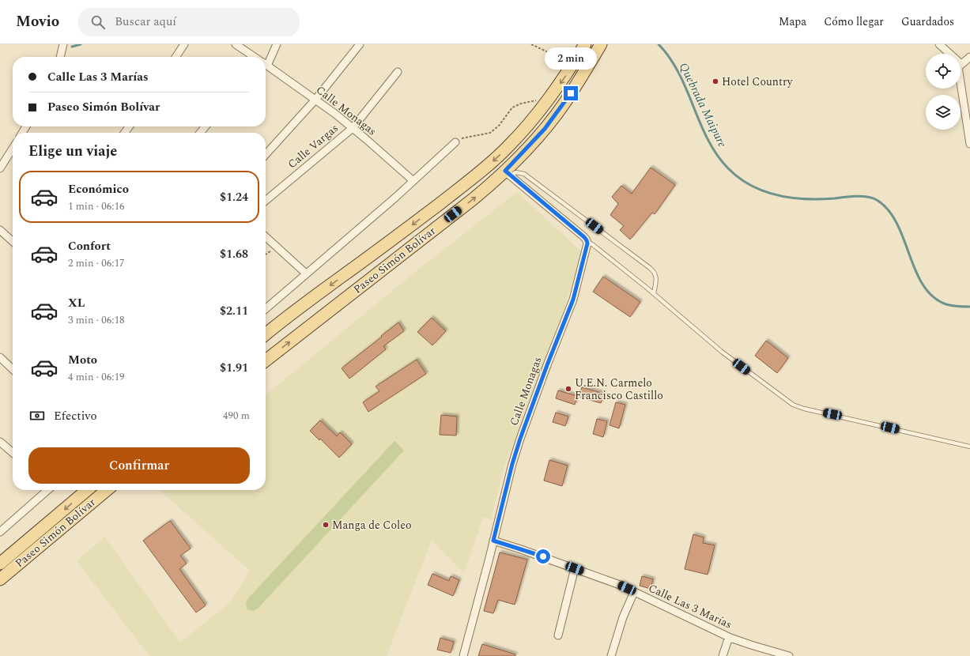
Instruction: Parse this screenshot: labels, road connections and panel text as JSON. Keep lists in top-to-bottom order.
{
  "streets": {
    "main road": ["Paseo Simón Bolívar"],
    "street": ["Calle Monagas", "Calle Vargas", "Calle Las 3 Marías"]
  },
  "crossings": [
    ["Calle Monagas", "Calle Vargas"],
    ["Calle Monagas", "Calle Las 3 Marías"]
  ],
  "water": ["Quebrada Maipure"],
  "places": ["Hotel Country", "U.E.N. Carmelo Francisco Castillo", "Manga de Coleo"],
  "page": {
    "header": "Movio",
    "search": "Buscar aquí",
    "nav": ["Mapa", "Cómo llegar", "Guardados"],
    "bubble": "2 min",
    "banner": ["Calle Las 3 Marías", "Paseo Simón Bolívar"],
    "heading": "Elige un viaje",
    "list": [
      {
        "name": "Económico",
        "note": "1 min · 06:16",
        "value": "$1.24"
      },
      {
        "name": "Confort",
        "note": "2 min · 06:17",
        "value": "$1.68"
      },
      {
        "name": "XL",
        "note": "3 min · 06:18",
        "value": "$2.11"
      },
      {
        "name": "Moto",
        "note": "4 min · 06:19",
        "value": "$1.91"
      }
    ],
    "pay": ["Efectivo", "490 m"],
    "buttons": "Confirmar"
  }
}
